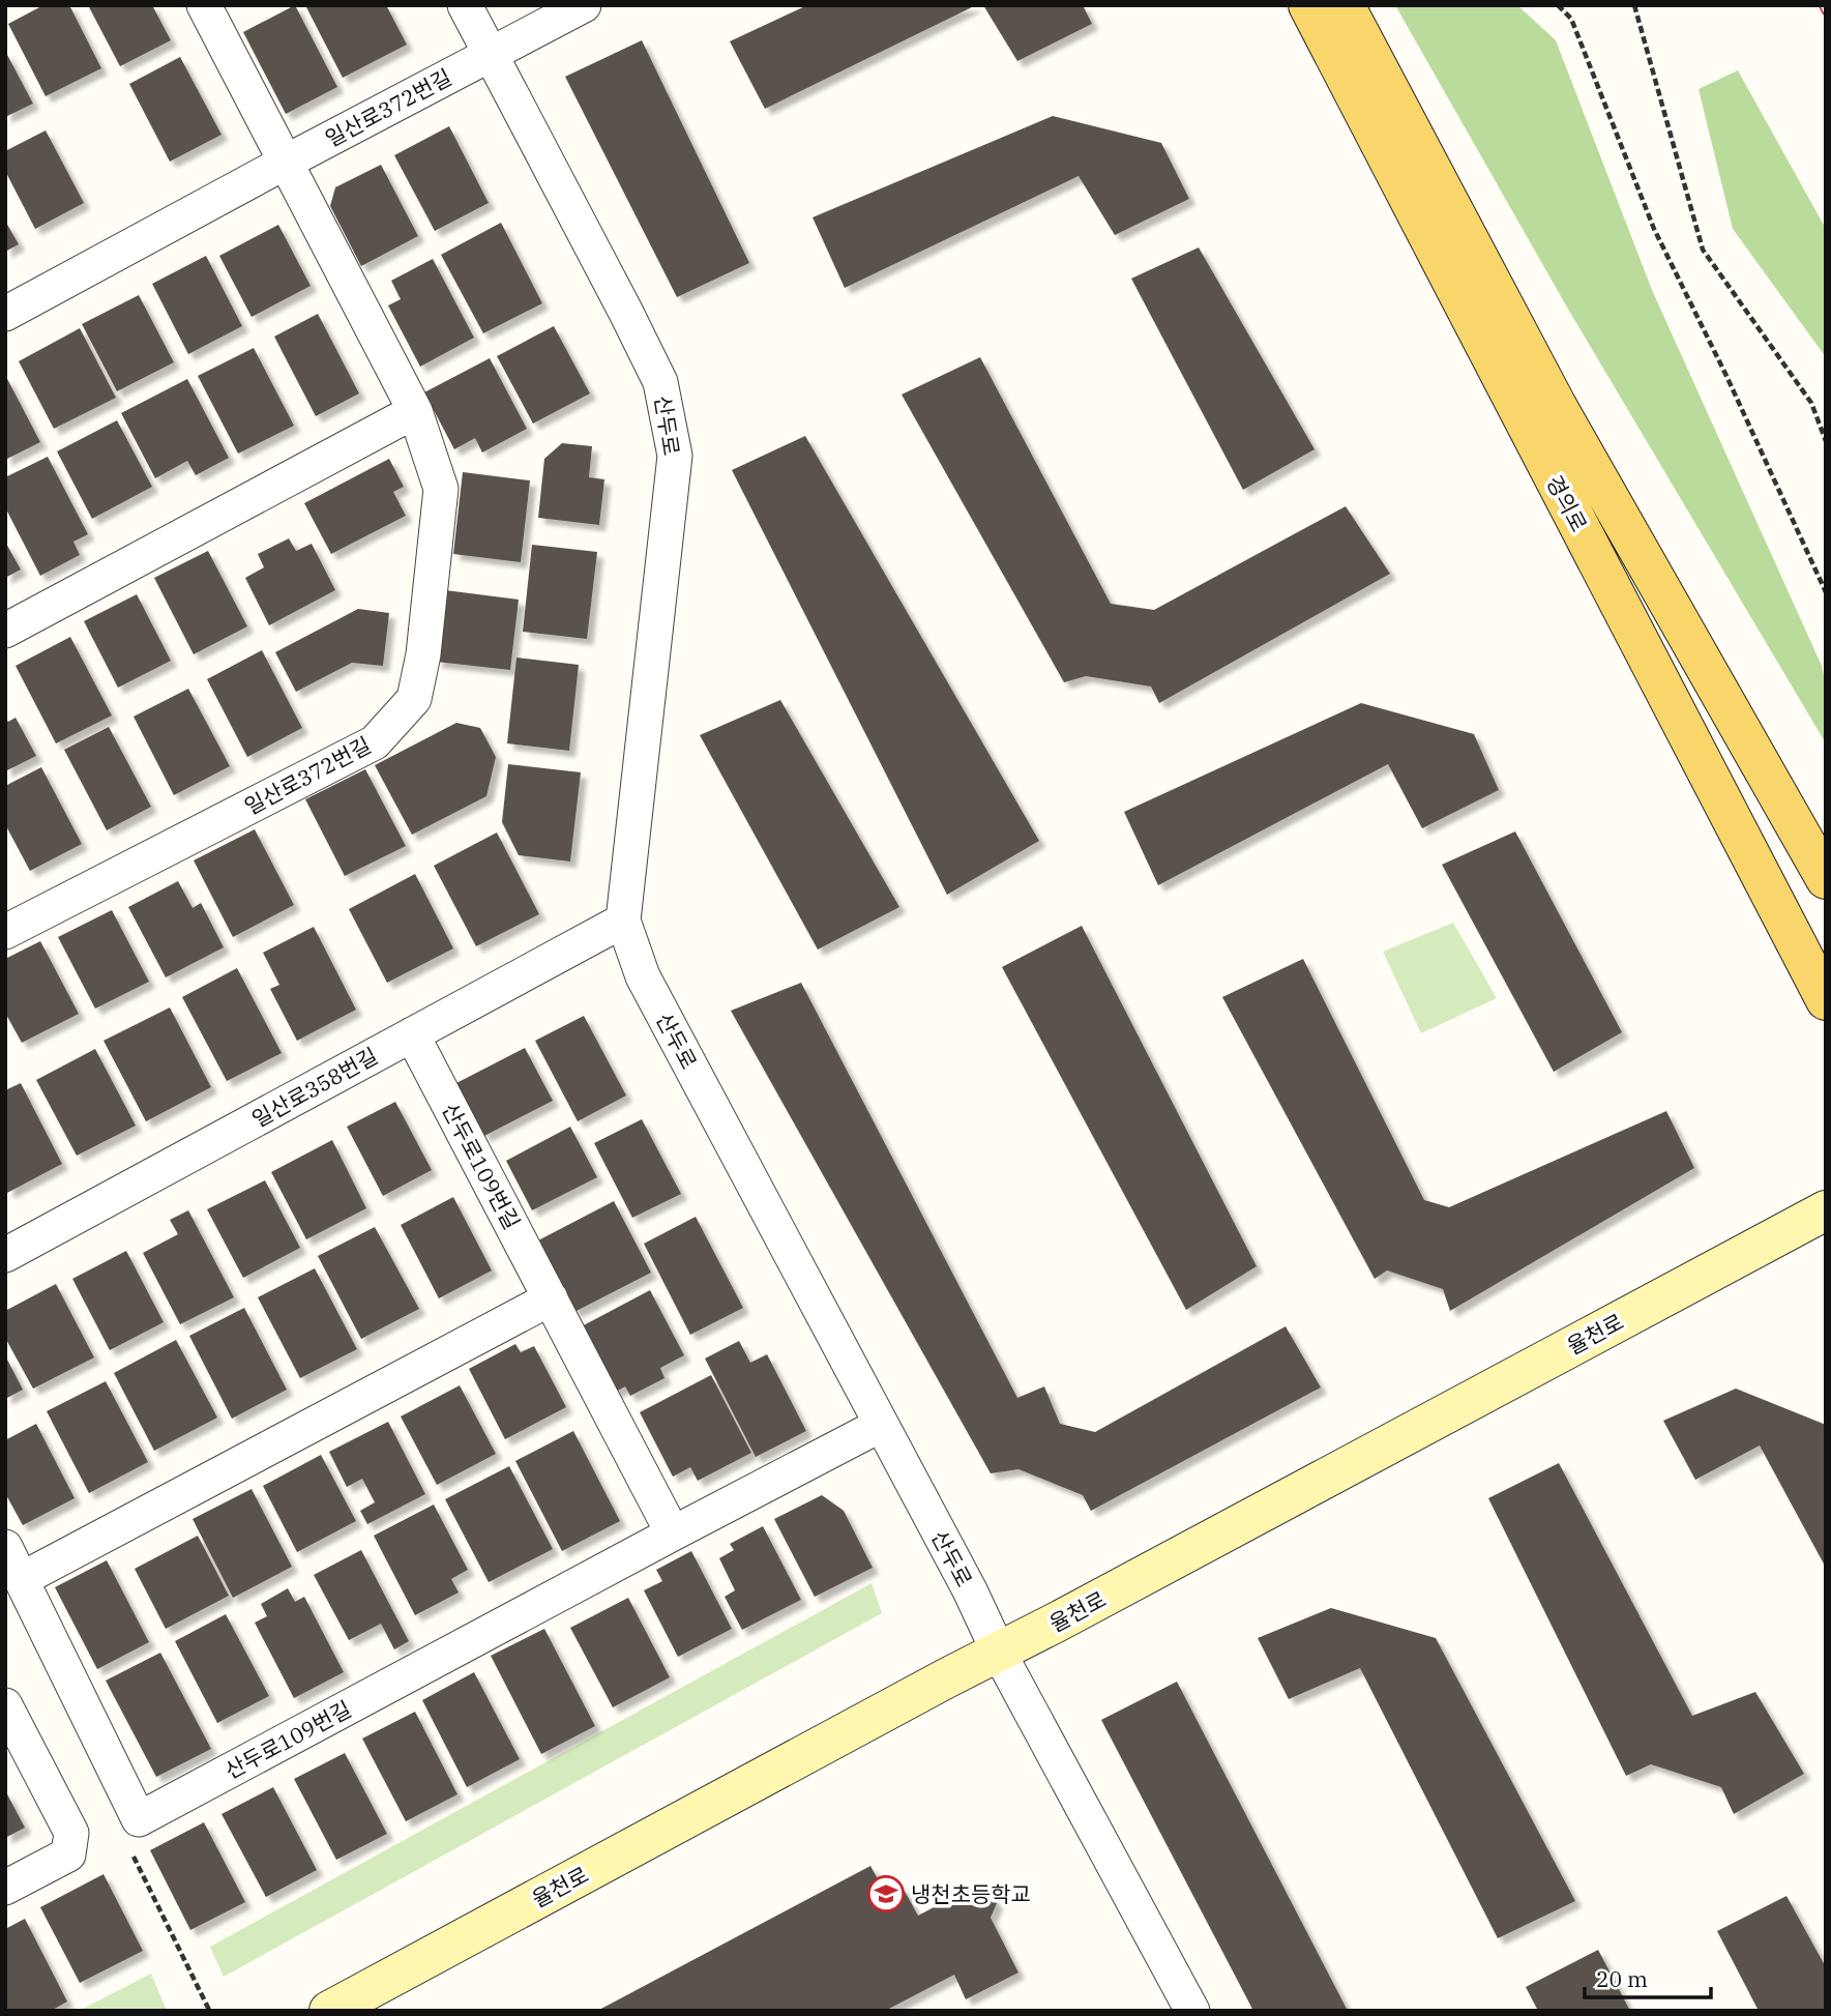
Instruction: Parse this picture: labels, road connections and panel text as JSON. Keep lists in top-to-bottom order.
{
  "streets": {
    "main road": ["경의로", "율천로"],
    "street": [
      "일산로372번길",
      "산두로",
      "일산로358번길",
      "산두로109번길"
    ]
  },
  "crossings": [
    ["일산로372번길", "산두로"],
    ["산두로", "일산로358번길"],
    ["산두로", "산두로109번길"],
    ["산두로", "율천로"],
    ["일산로358번길", "산두로109번길"]
  ],
  "places": {
    "school or university": ["냉천초등학교"]
  },
  "scale_bar": "20 m"
}
